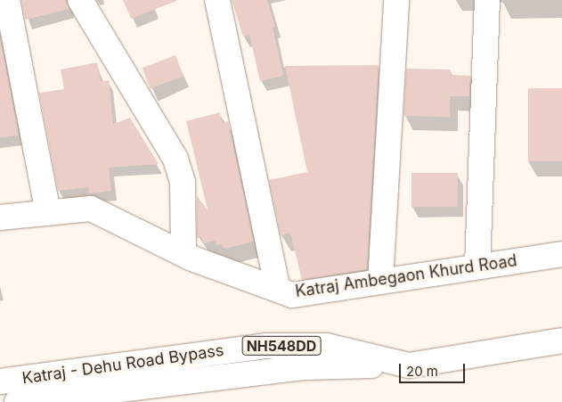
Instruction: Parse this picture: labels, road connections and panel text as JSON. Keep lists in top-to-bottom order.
{
  "streets": {
    "main road": ["Katraj Ambegaon Khurd Road", "NH548DD", "Katraj - Dehu Road Bypass"]
  },
  "scale_bar": "20 m"
}
